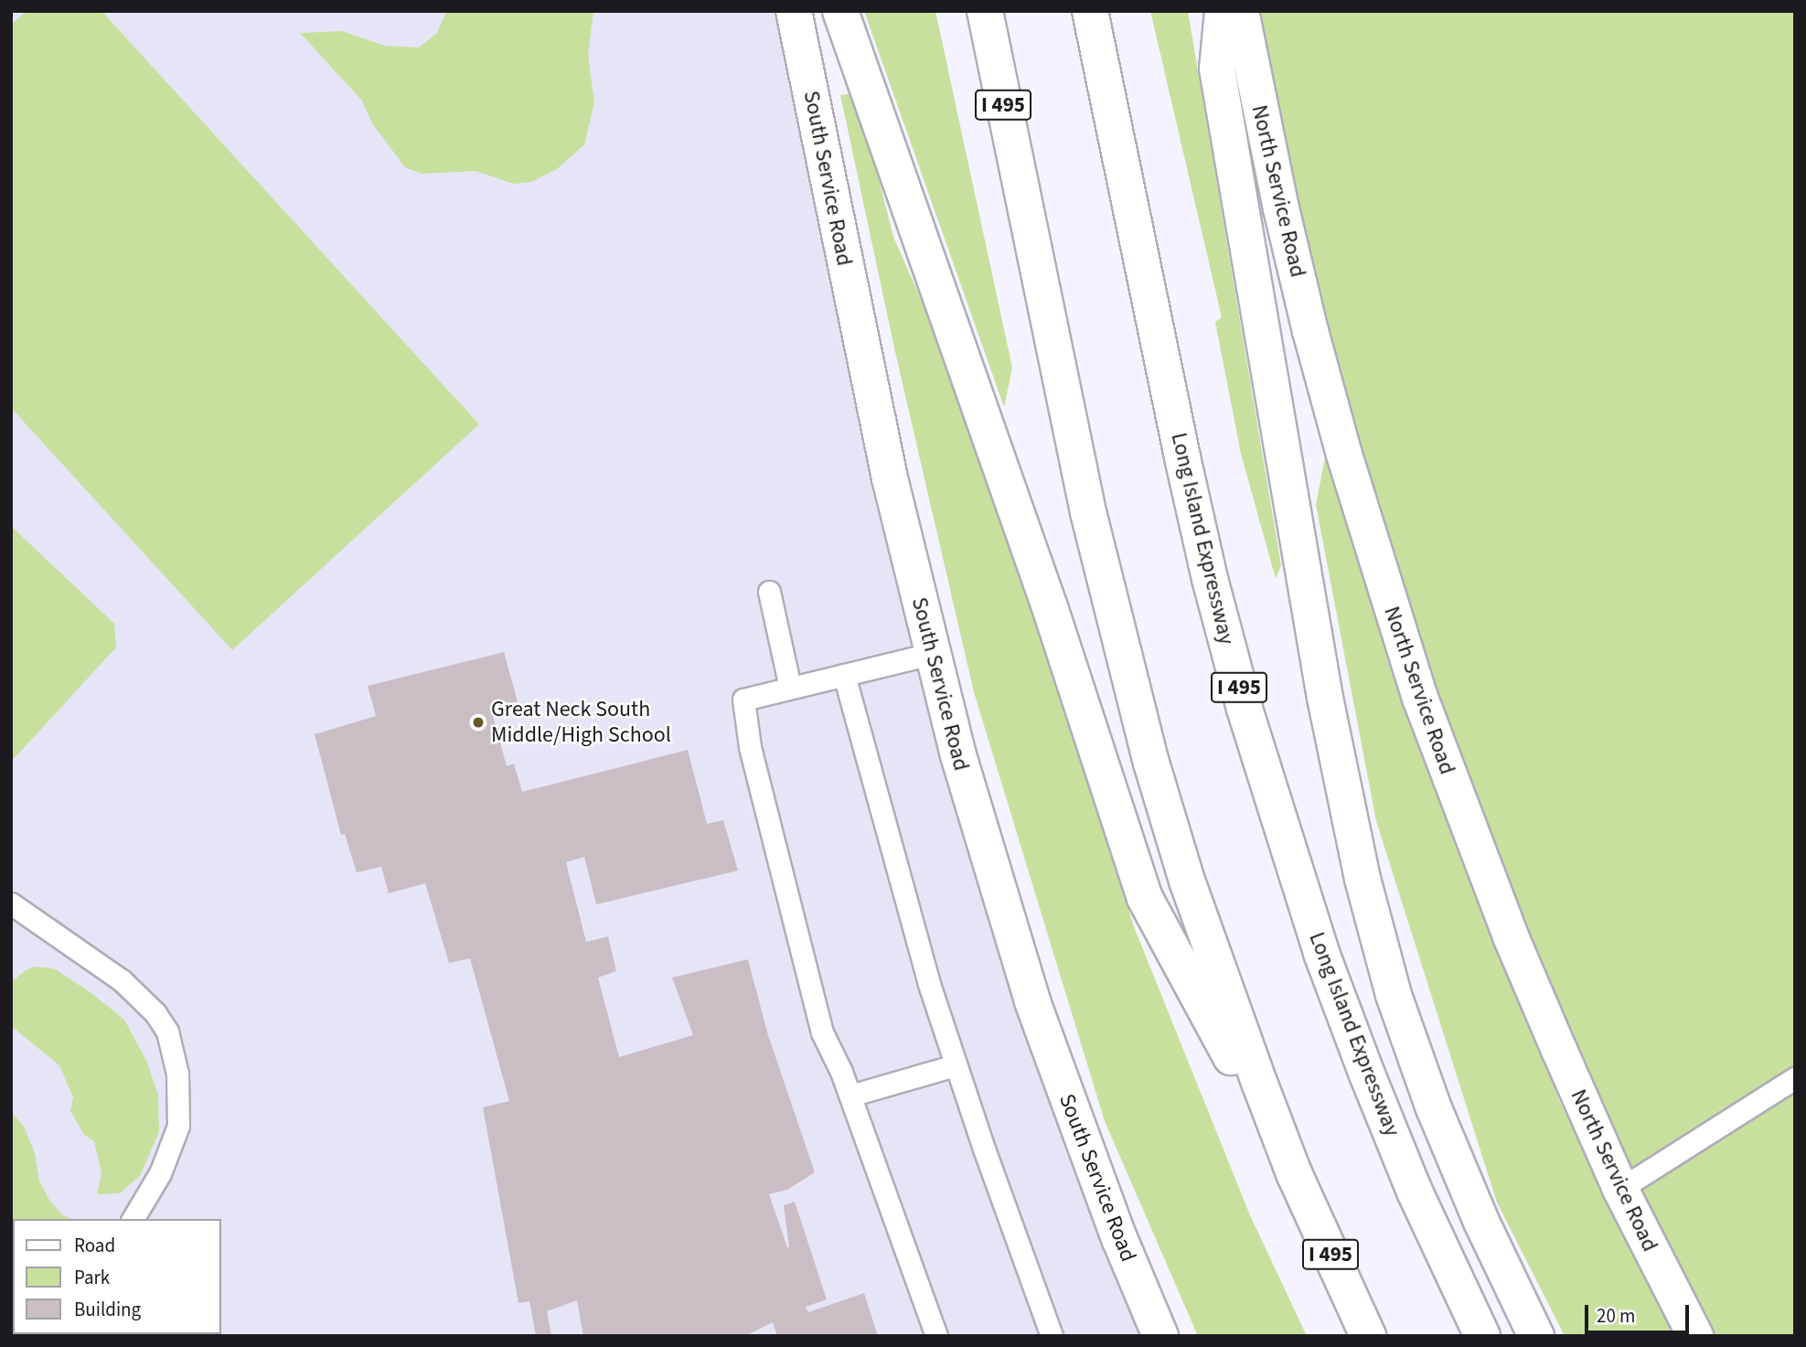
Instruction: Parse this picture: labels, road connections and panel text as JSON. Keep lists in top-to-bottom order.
{
  "streets": {
    "main road": [
      "I 495",
      "South Service Road",
      "North Service Road",
      "Long Island Expressway"
    ]
  },
  "places": ["Great Neck South Middle/High School"],
  "legend": ["Road", "Park", "Building"],
  "scale_bar": "20 m"
}
